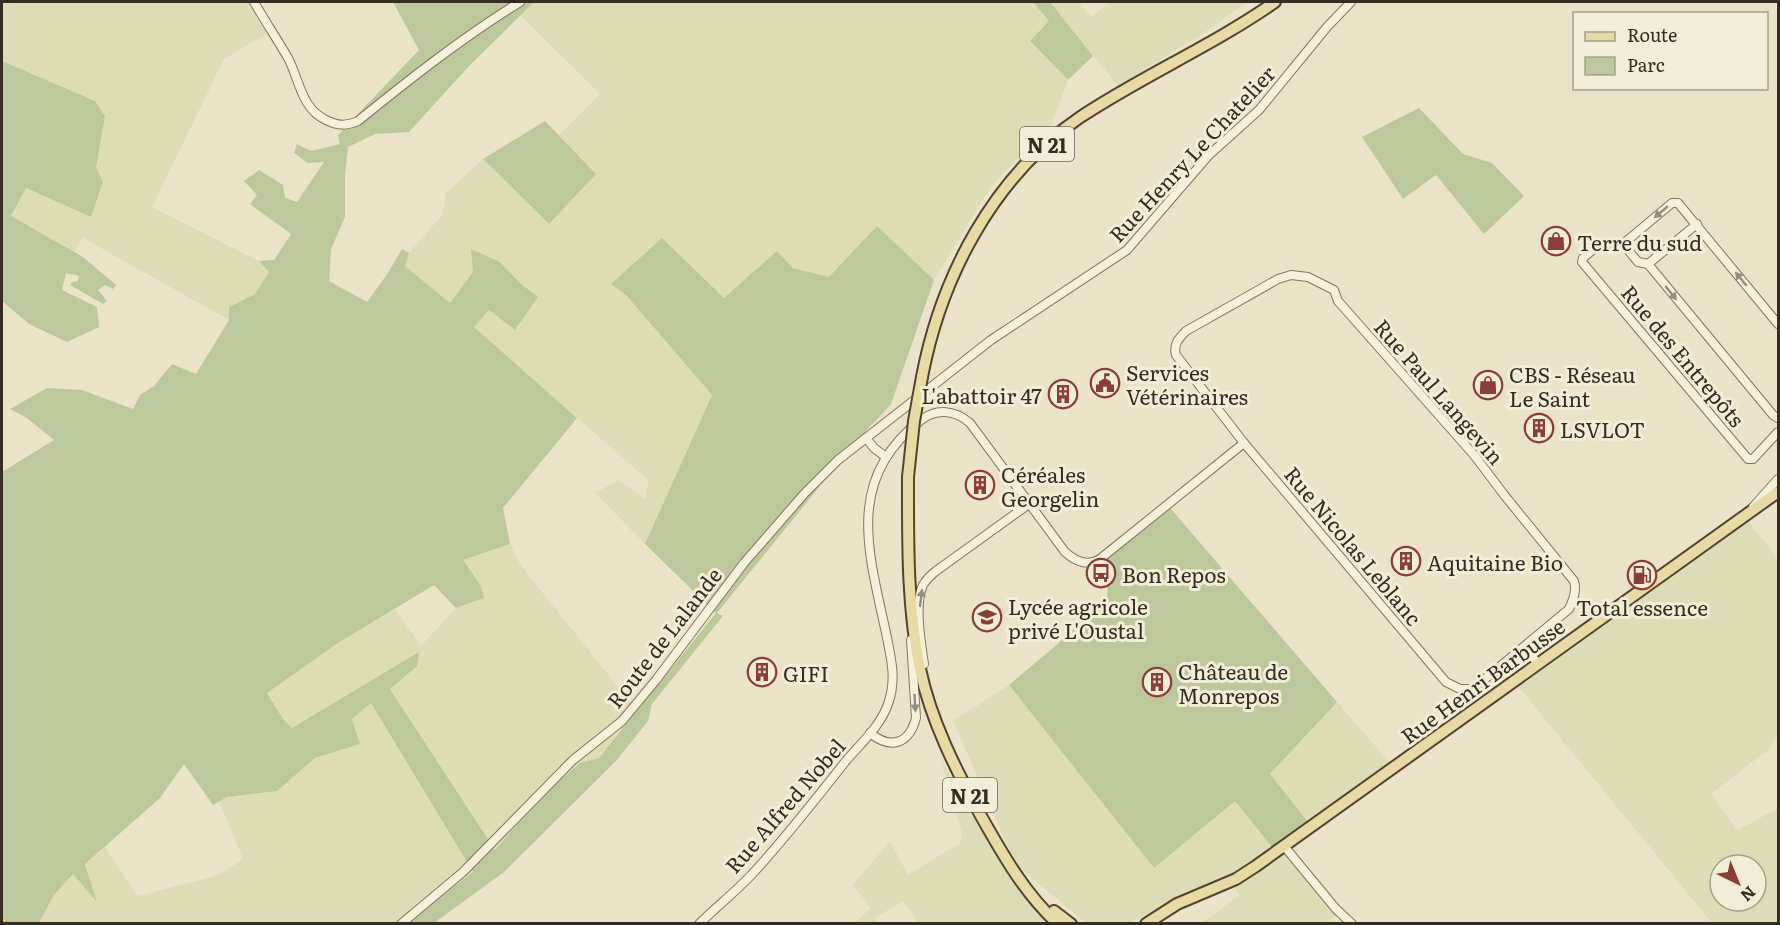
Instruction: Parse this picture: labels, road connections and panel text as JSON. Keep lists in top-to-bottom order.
{
  "streets": {
    "main road": ["N 21", "Rue Henri Barbusse"],
    "street": [
      "Rue Henry Le Chatelier",
      "Rue des Entrepôts",
      "Rue Paul Langevin",
      "Rue Nicolas Leblanc",
      "Route de Lalande",
      "Rue Alfred Nobel"
    ]
  },
  "crossings": [
    ["Rue Henry Le Chatelier", "Route de Lalande"],
    ["Rue Paul Langevin", "Rue Nicolas Leblanc"]
  ],
  "places": {
    "shop": ["Terre du sud", "CBS - Réseau Le Saint"],
    "public building": ["Services Vétérinaires"],
    "building": [
      "L'abattoir 47",
      "LSVLOT",
      "Céréales Georgelin",
      "Aquitaine Bio",
      "GIFI",
      "Château de Monrepos"
    ],
    "bus stop": ["Bon Repos"],
    "fuel station": ["Total essence"],
    "school or university": ["Lycée agricole privé L'Oustal"]
  },
  "legend": ["Route", "Parc"],
  "north": "bottom right"
}
